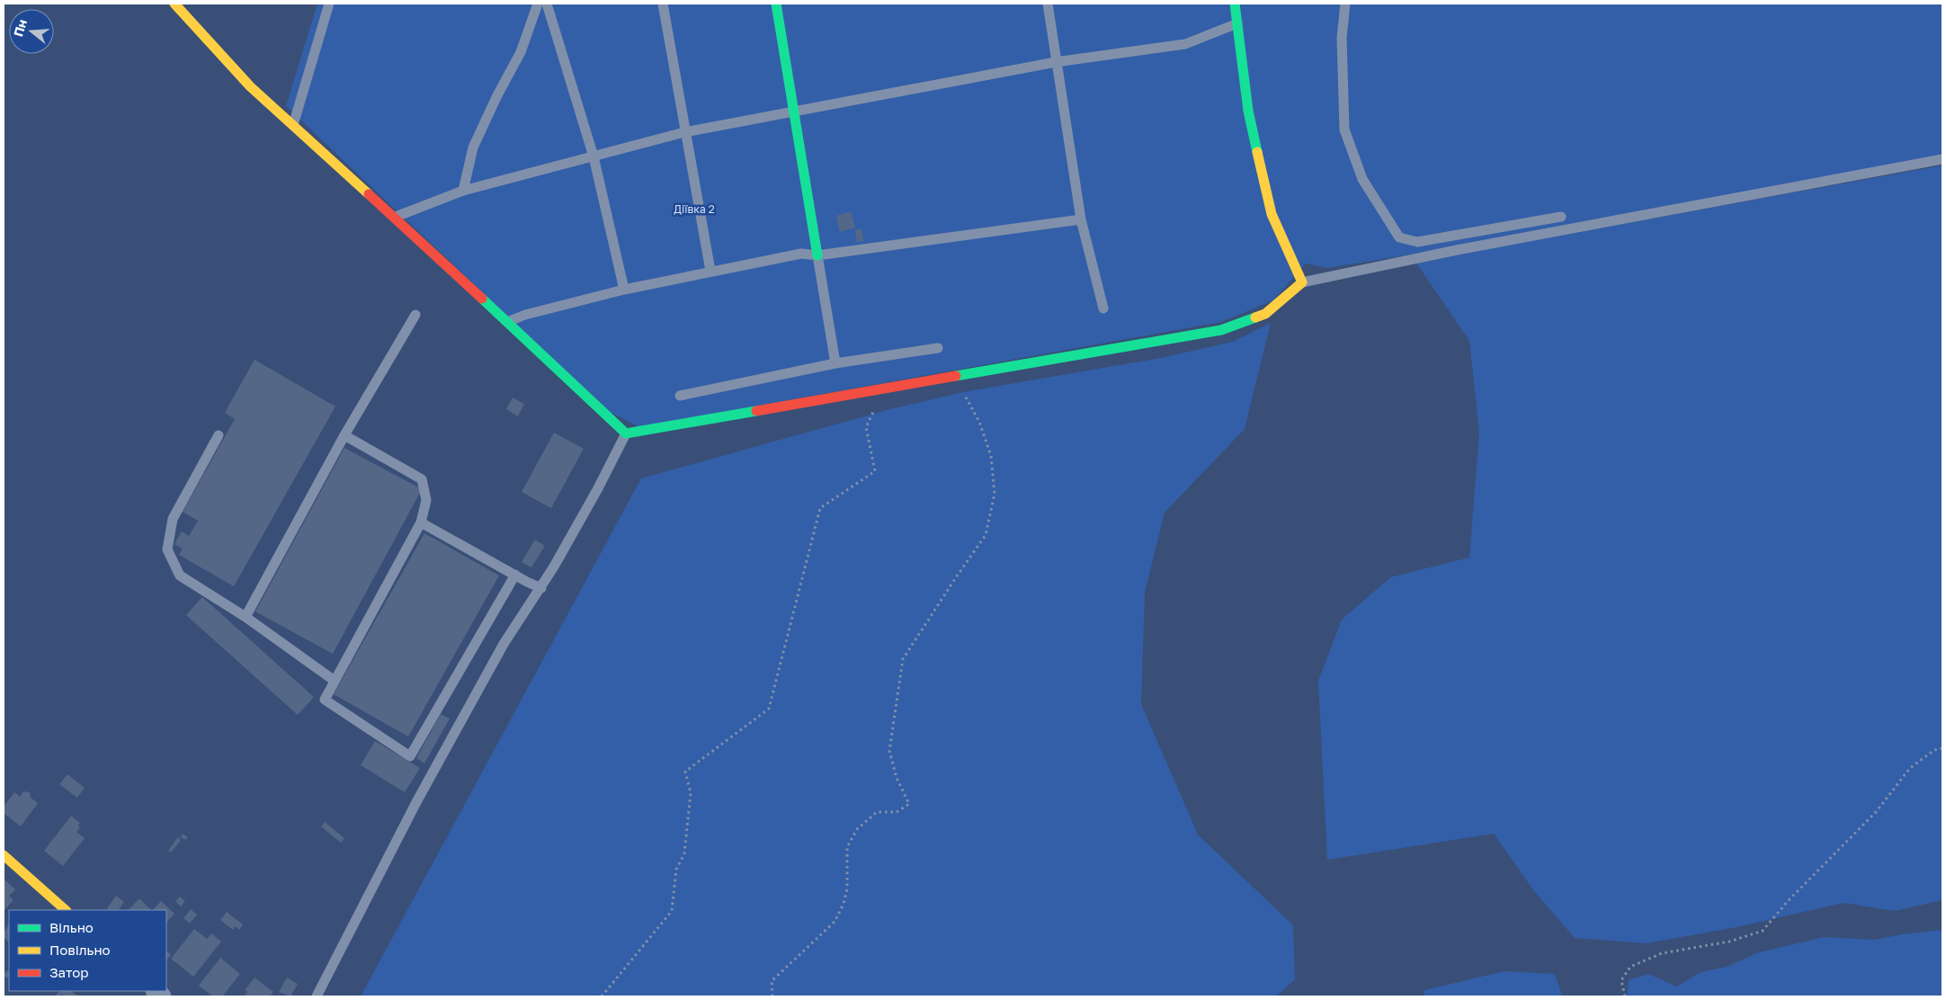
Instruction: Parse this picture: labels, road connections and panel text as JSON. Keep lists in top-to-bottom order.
{
  "parks": ["Діївка 2"],
  "legend": ["Вільно", "Повільно", "Затор"],
  "north": "left"
}
